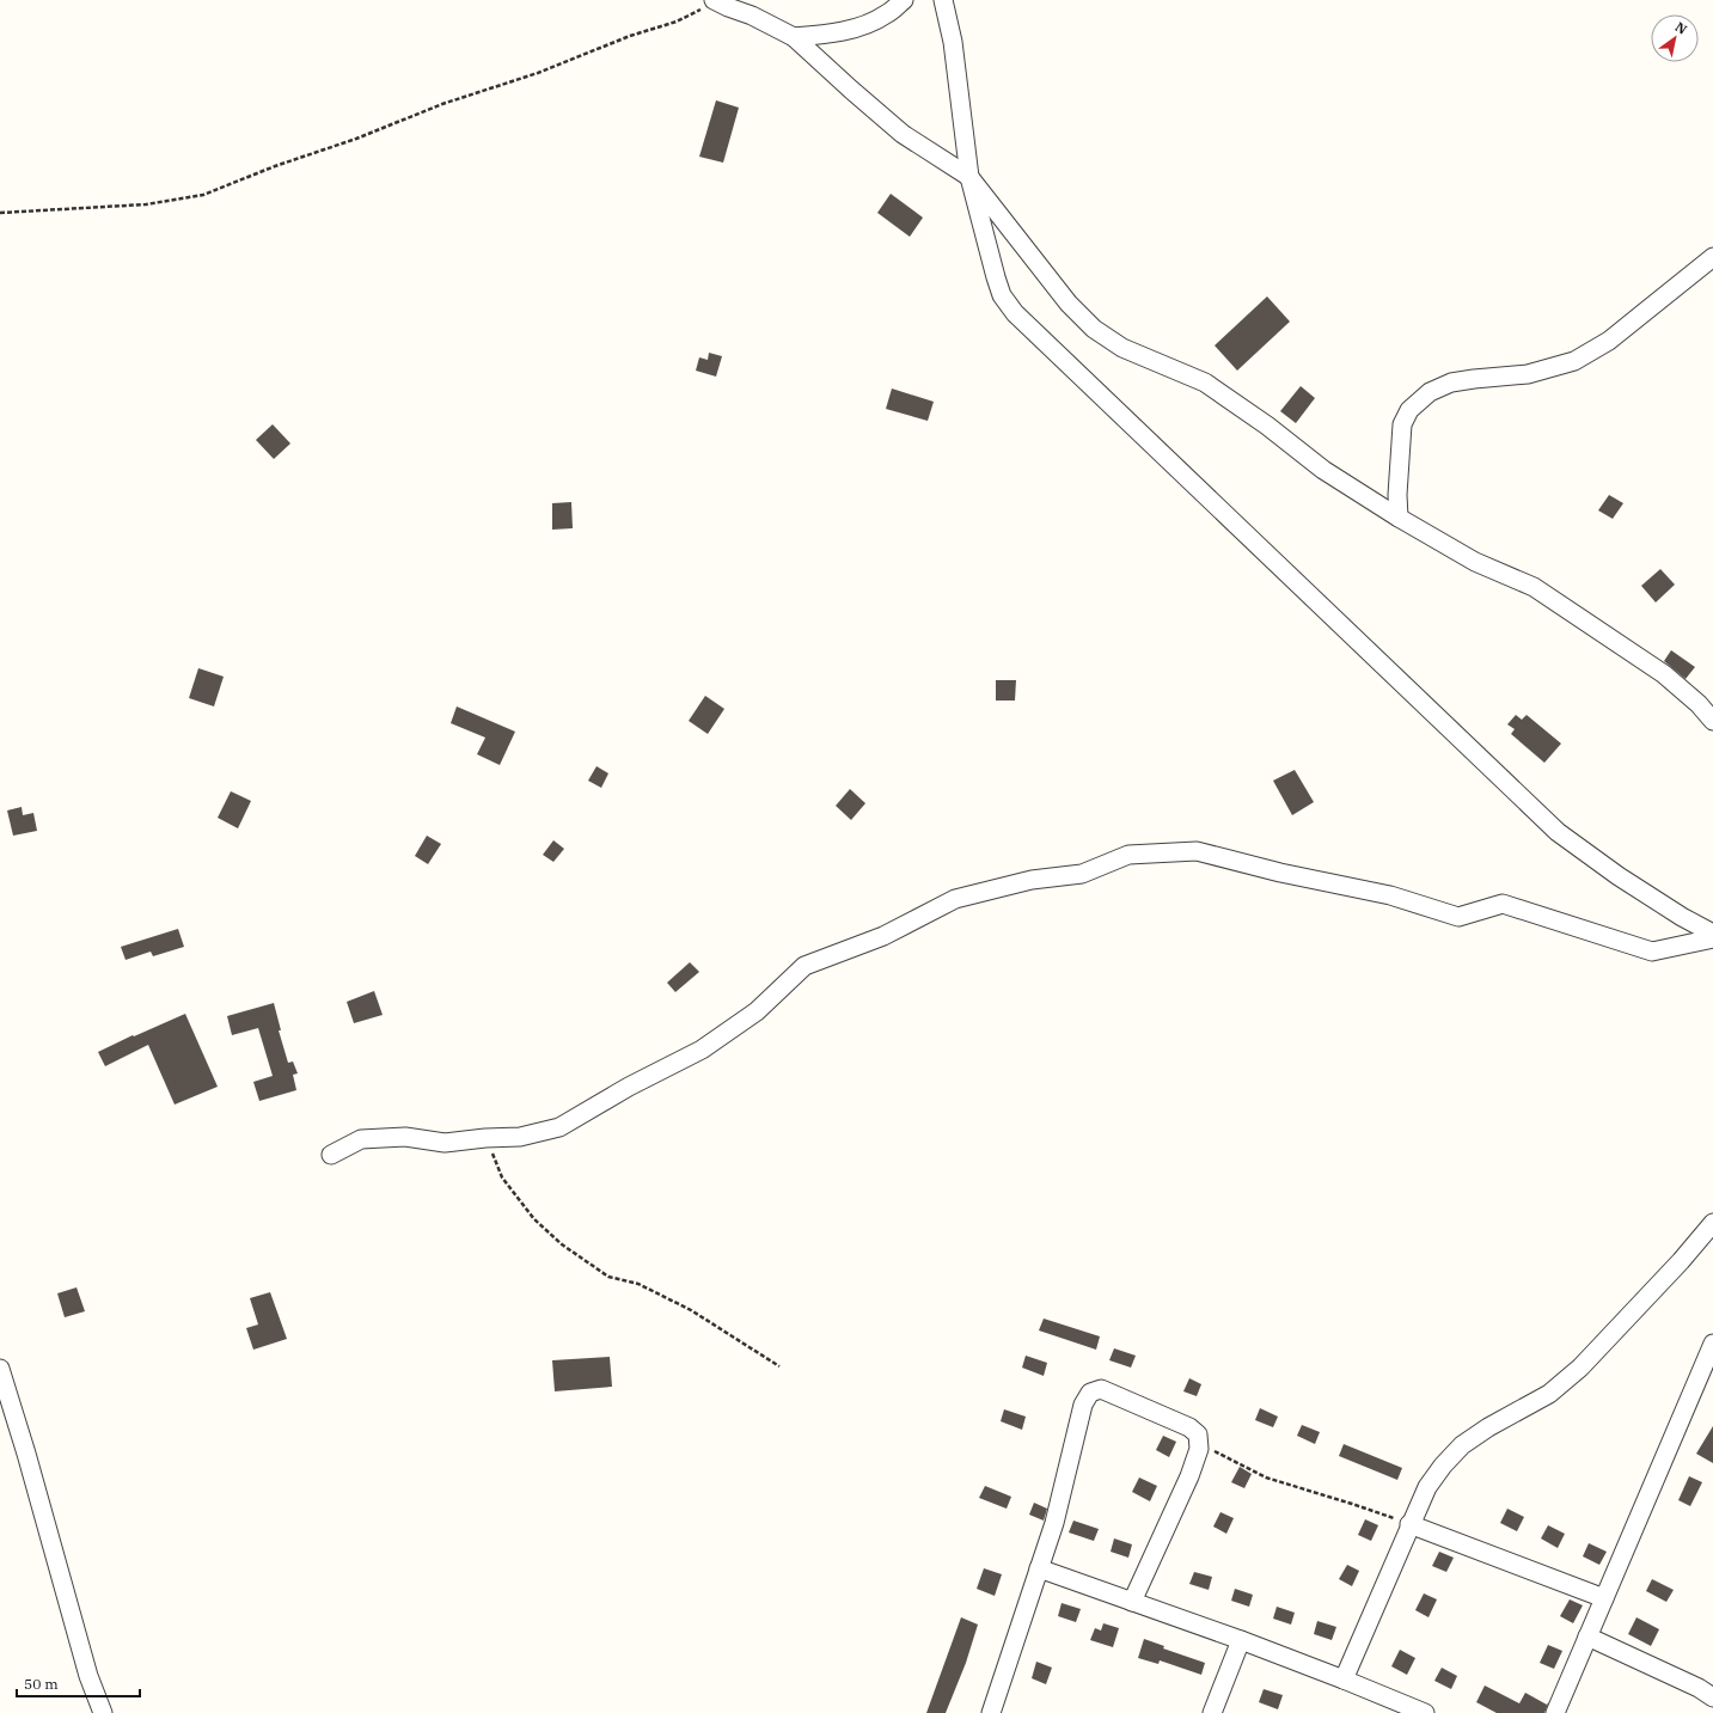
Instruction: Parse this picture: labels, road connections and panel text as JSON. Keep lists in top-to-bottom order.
{
  "scale_bar": "50 m",
  "north": "top right"
}
